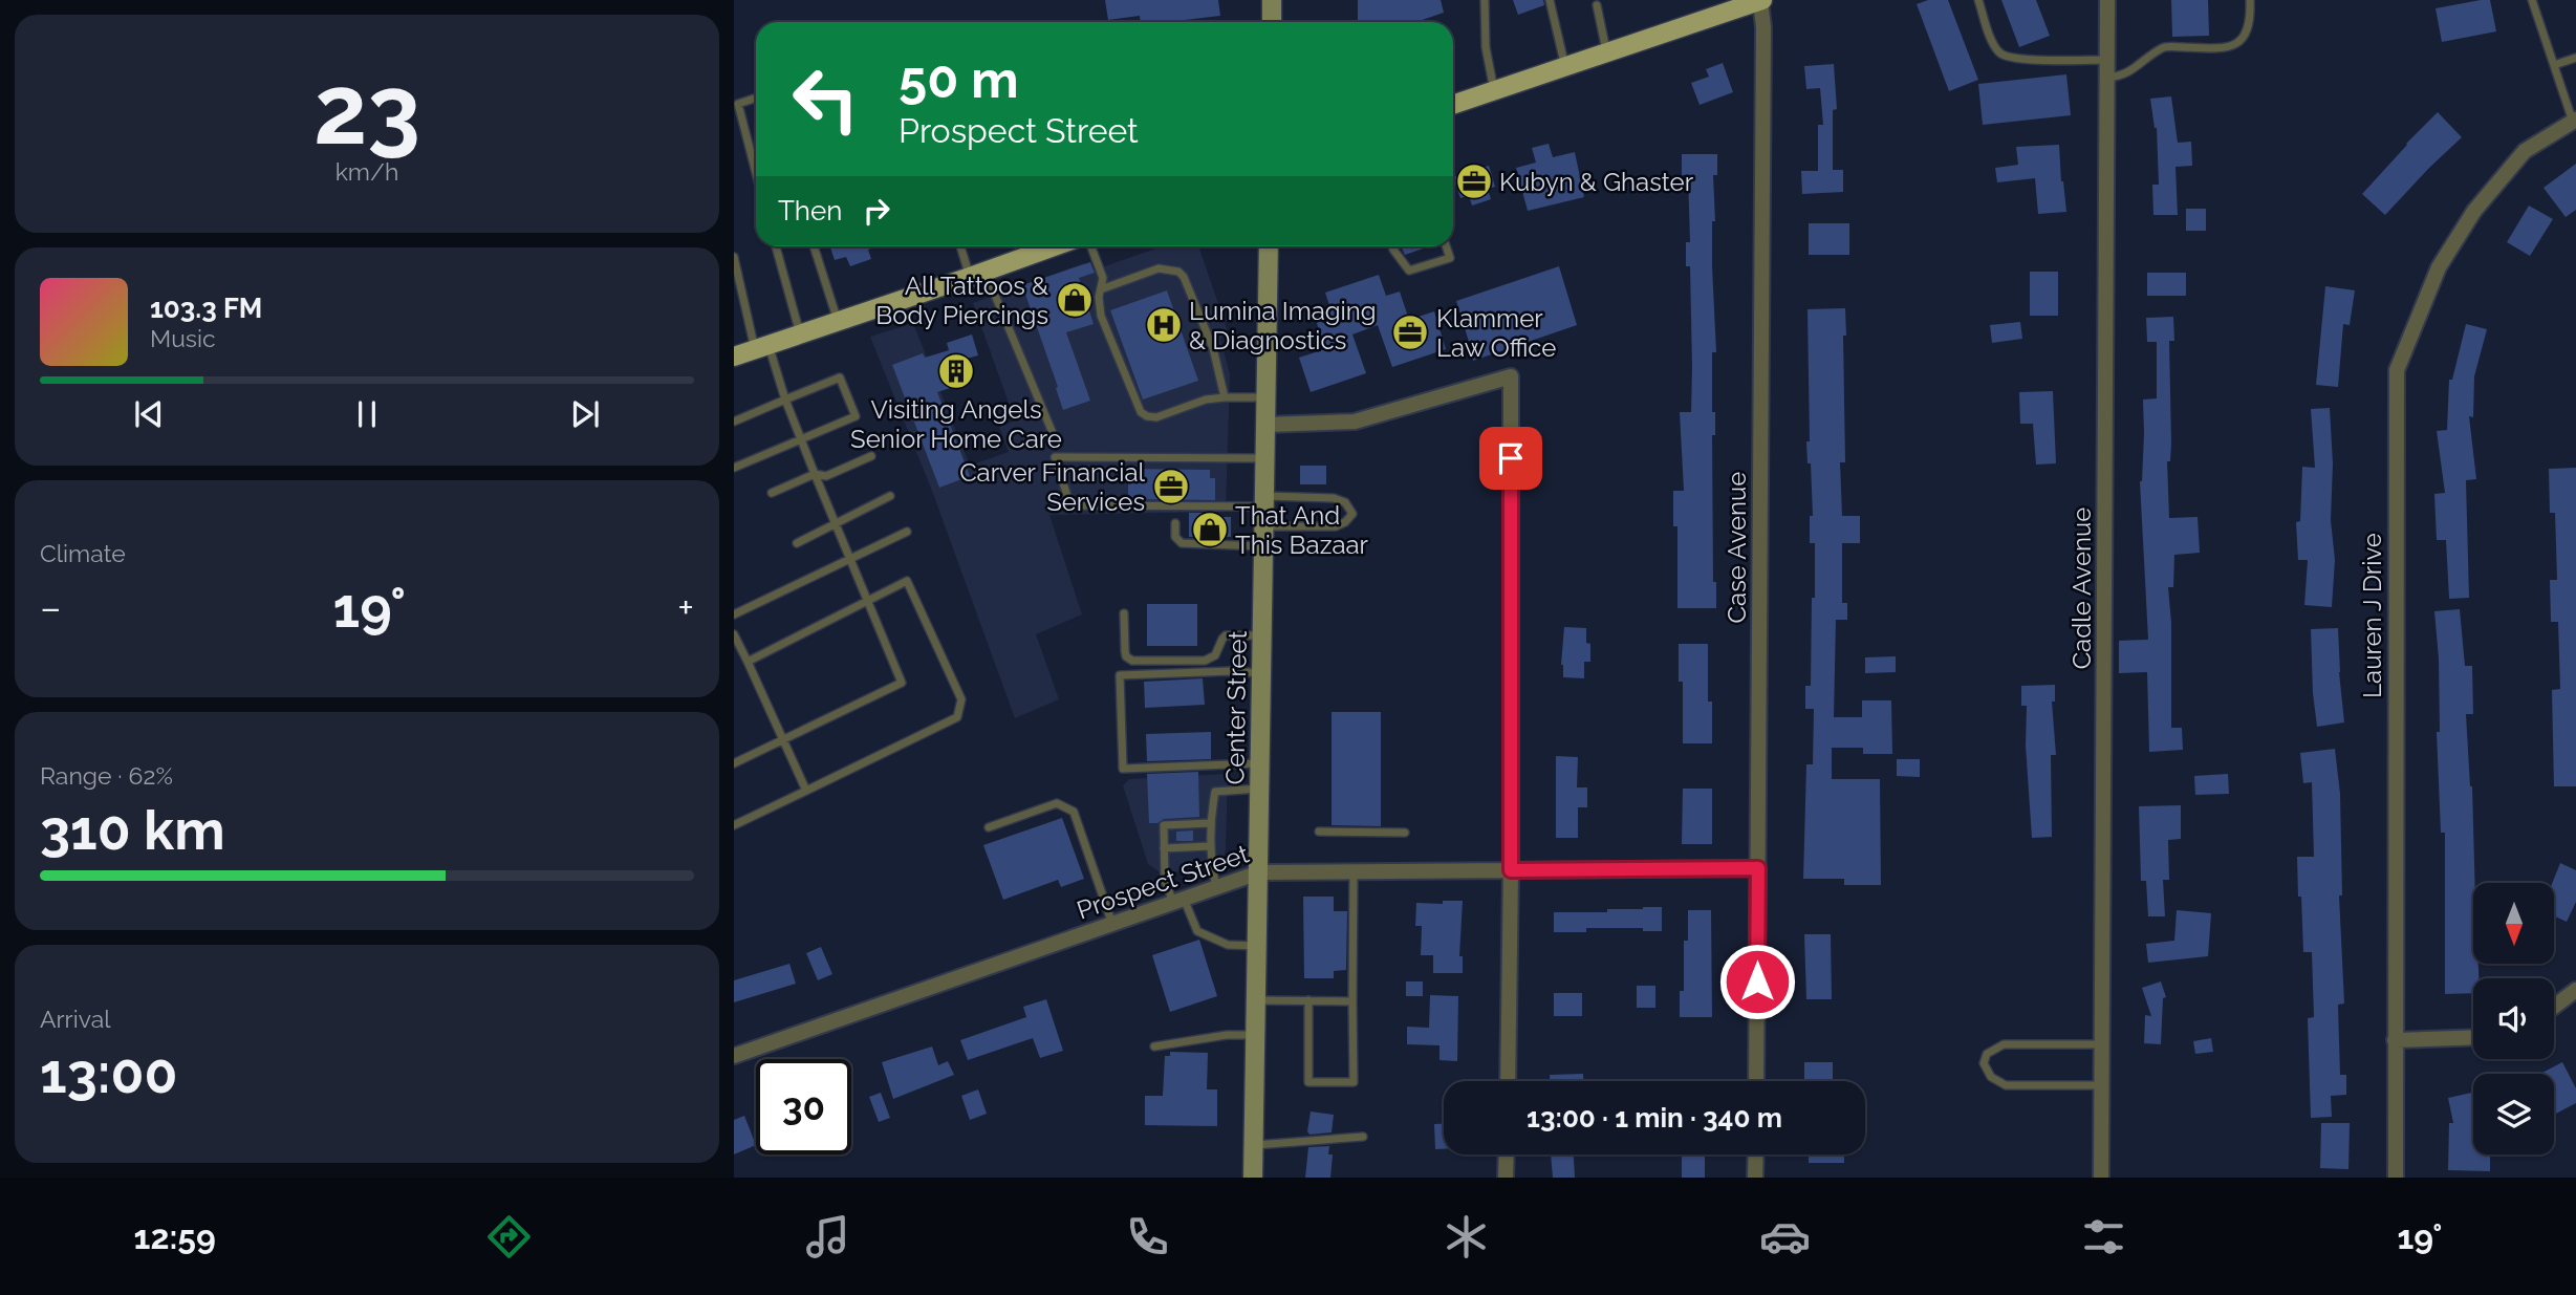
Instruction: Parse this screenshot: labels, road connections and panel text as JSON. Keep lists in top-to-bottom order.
{
  "streets": {
    "main road": ["Center Street"],
    "street": [
      "Case Avenue",
      "Cadle Avenue",
      "Lauren J Drive",
      "Prospect Street"
    ]
  },
  "crossings": [
    ["Case Avenue", "Prospect Street"],
    ["Center Street", "Prospect Street"]
  ],
  "places": {
    "office": ["Kubyn & Ghaster", "Klammer Law Office", "Carver Financial Services"],
    "shop": ["All Tattoos & Body Piercings", "That And This Bazaar"],
    "hospital": ["Lumina Imaging & Diagnostics"],
    "building": ["Visiting Angels Senior Home Care"]
  },
  "north": "bottom",
  "page": {
    "tile": [
      ["23", "km/h"],
      "Climate",
      ["Range · 62%", "310 km"],
      ["Arrival", "13:00"]
    ],
    "turn": ["50 m", "Prospect Street"],
    "then": "Then",
    "song": ["103.3 FM", "Music"],
    "heat": ["−", "19°", "+"],
    "limit": "30",
    "trip": "13:00 · 1 min · 340 m",
    "tabs": ["12:59", "19°"]
  }
}
